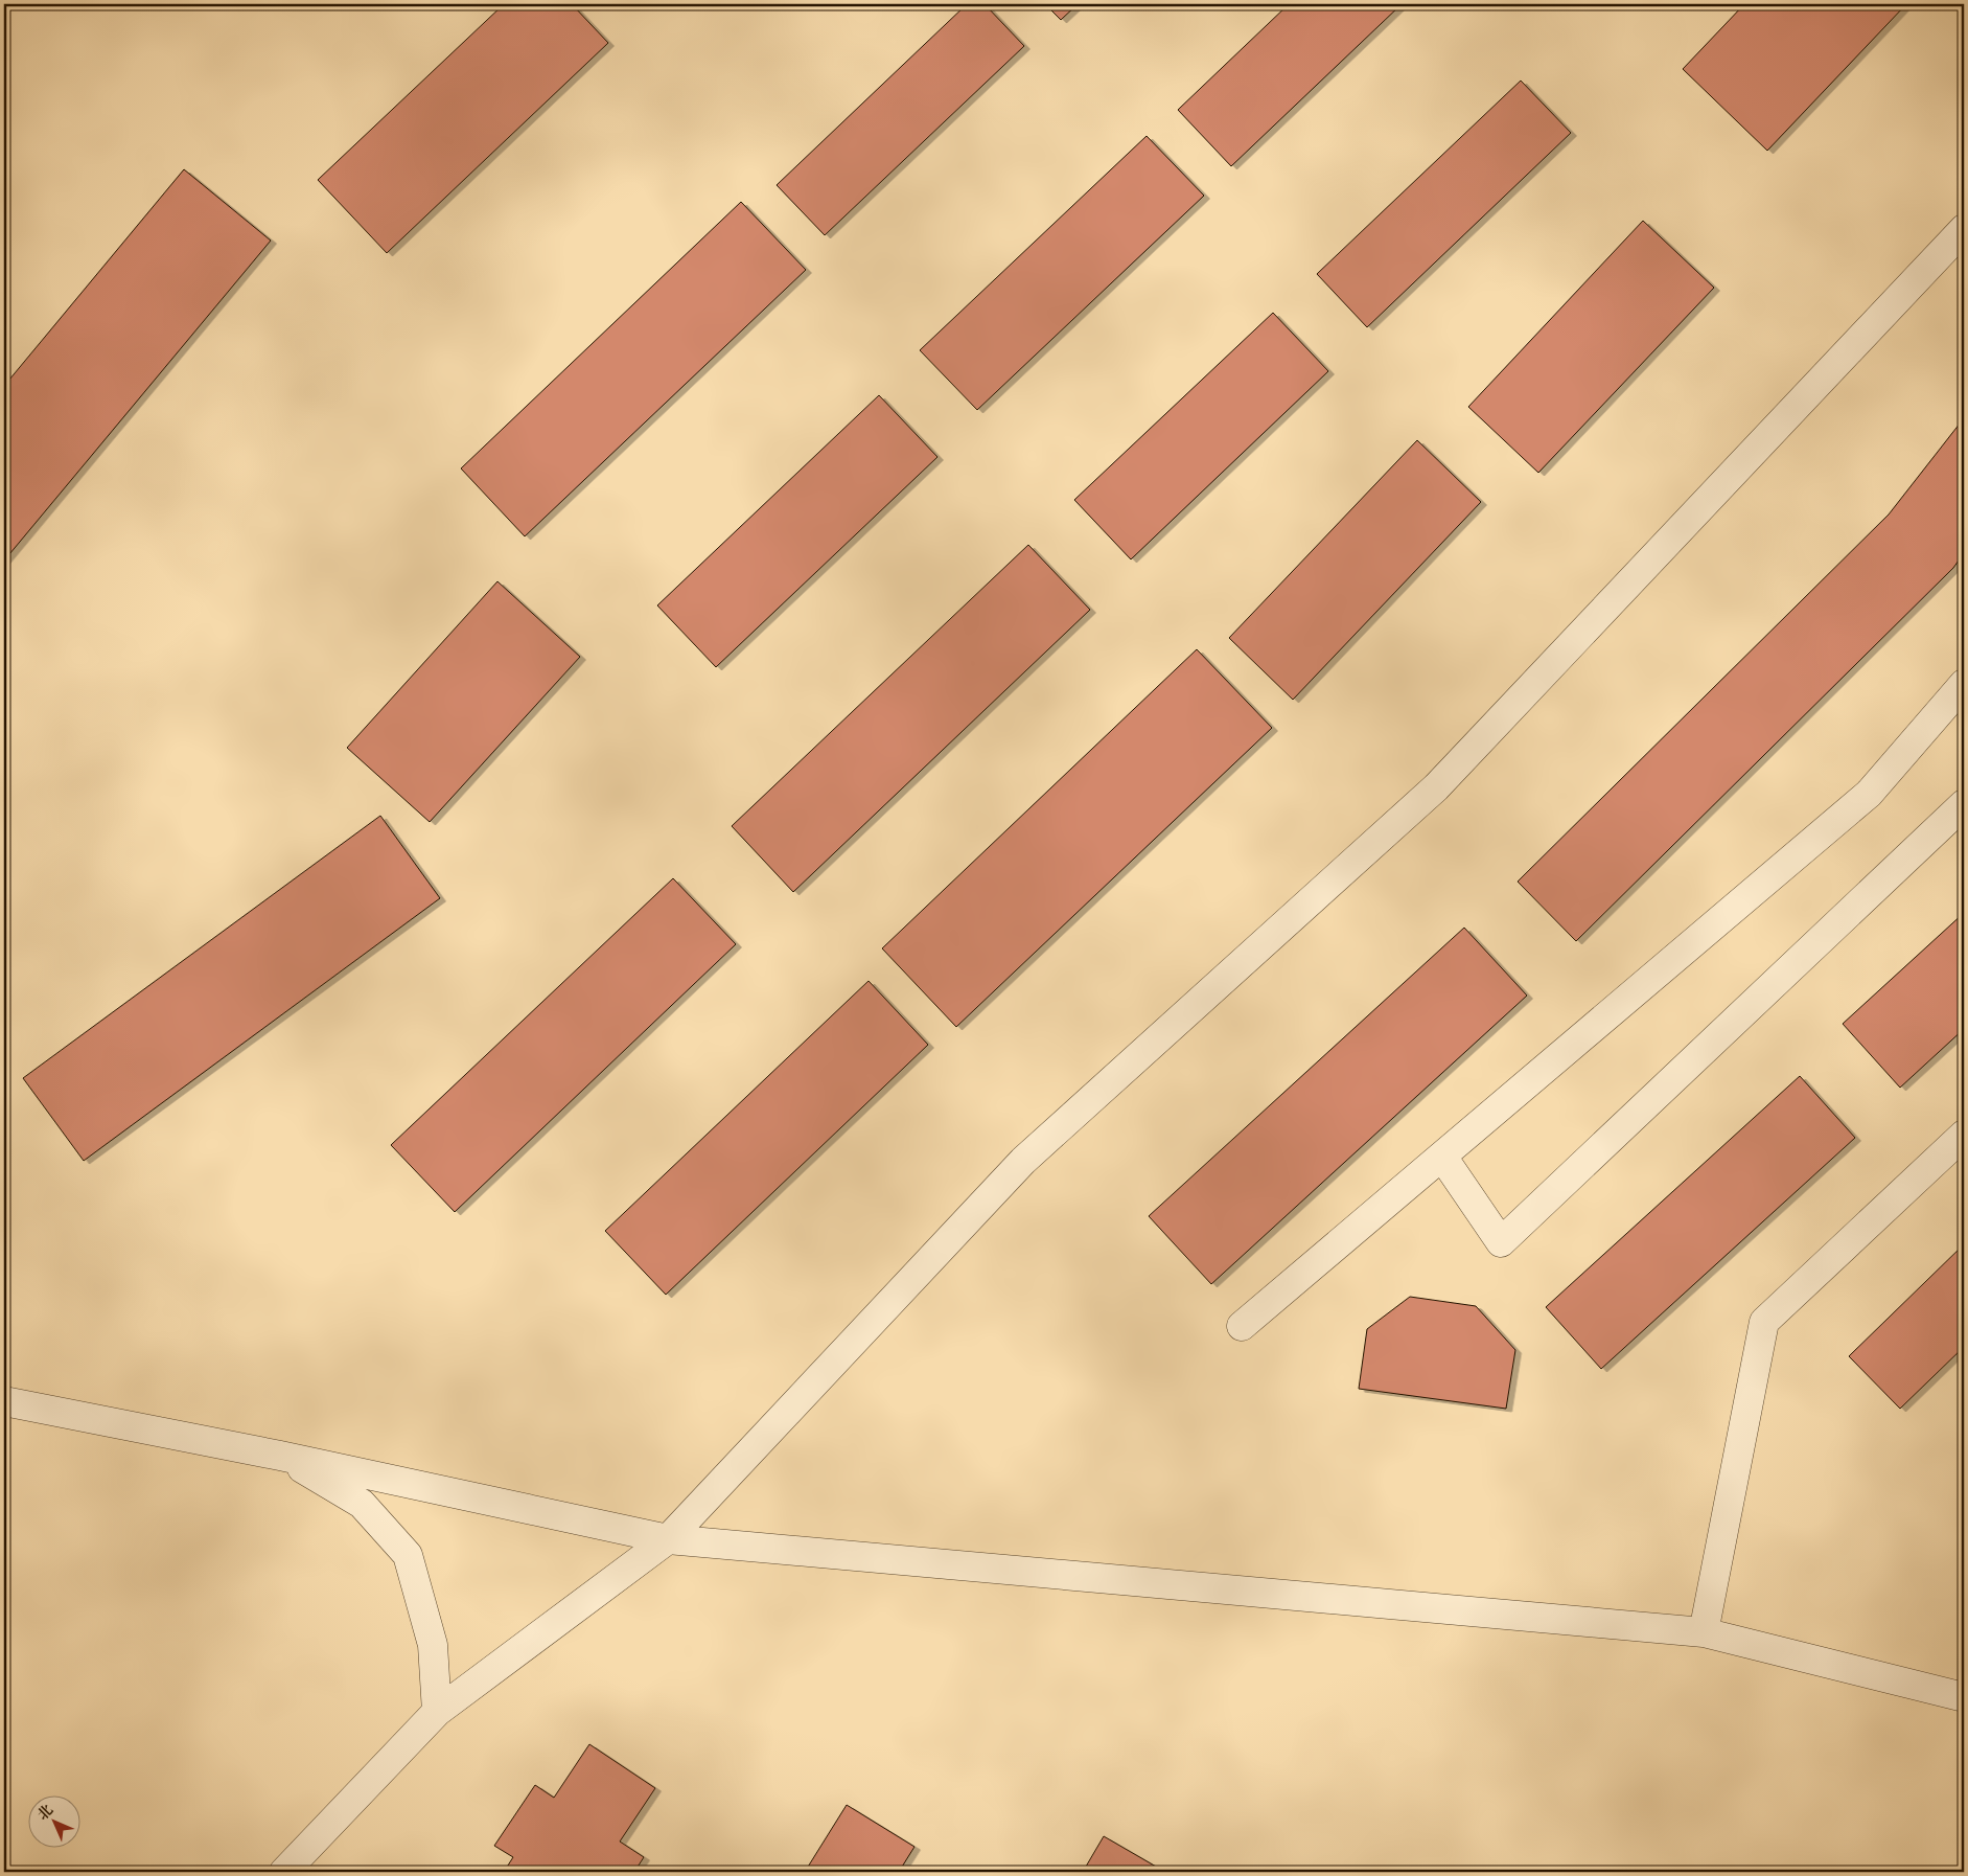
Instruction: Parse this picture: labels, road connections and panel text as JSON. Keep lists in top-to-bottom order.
{
  "north": "top left"
}
